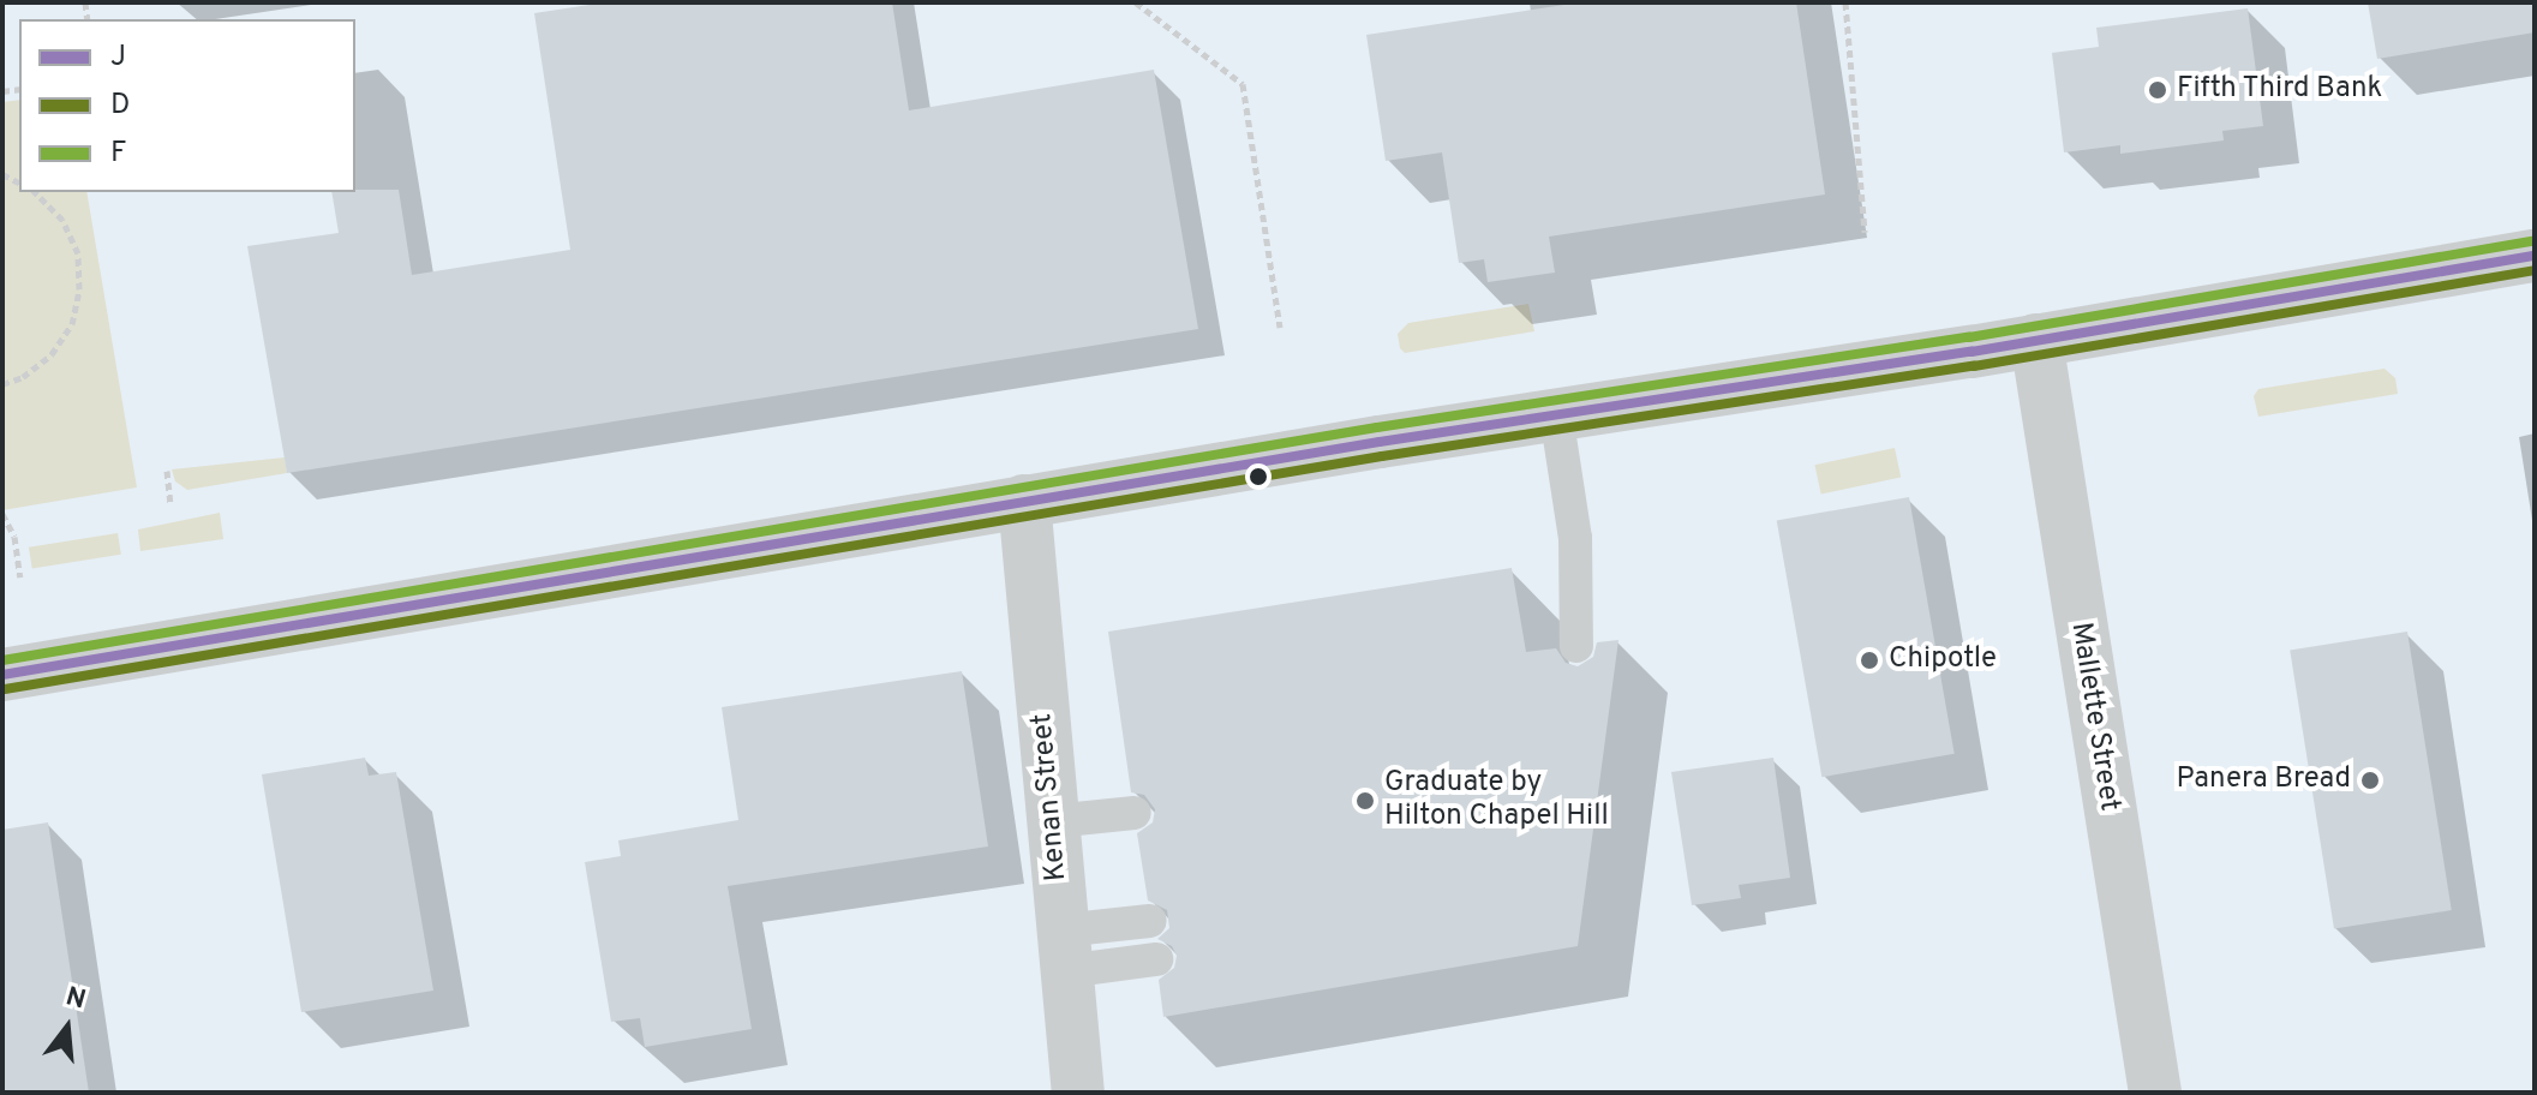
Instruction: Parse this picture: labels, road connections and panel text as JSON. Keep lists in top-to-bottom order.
{
  "streets": {
    "main road": ["Mallette Street", "Kenan Street"]
  },
  "places": [
    "Fifth Third Bank",
    "Chipotle",
    "Panera Bread",
    "Graduate by Hilton Chapel Hill"
  ],
  "lines": ["transit line F", "transit line J", "transit line D"],
  "legend": ["J", "D", "F"],
  "north": "top"
}
